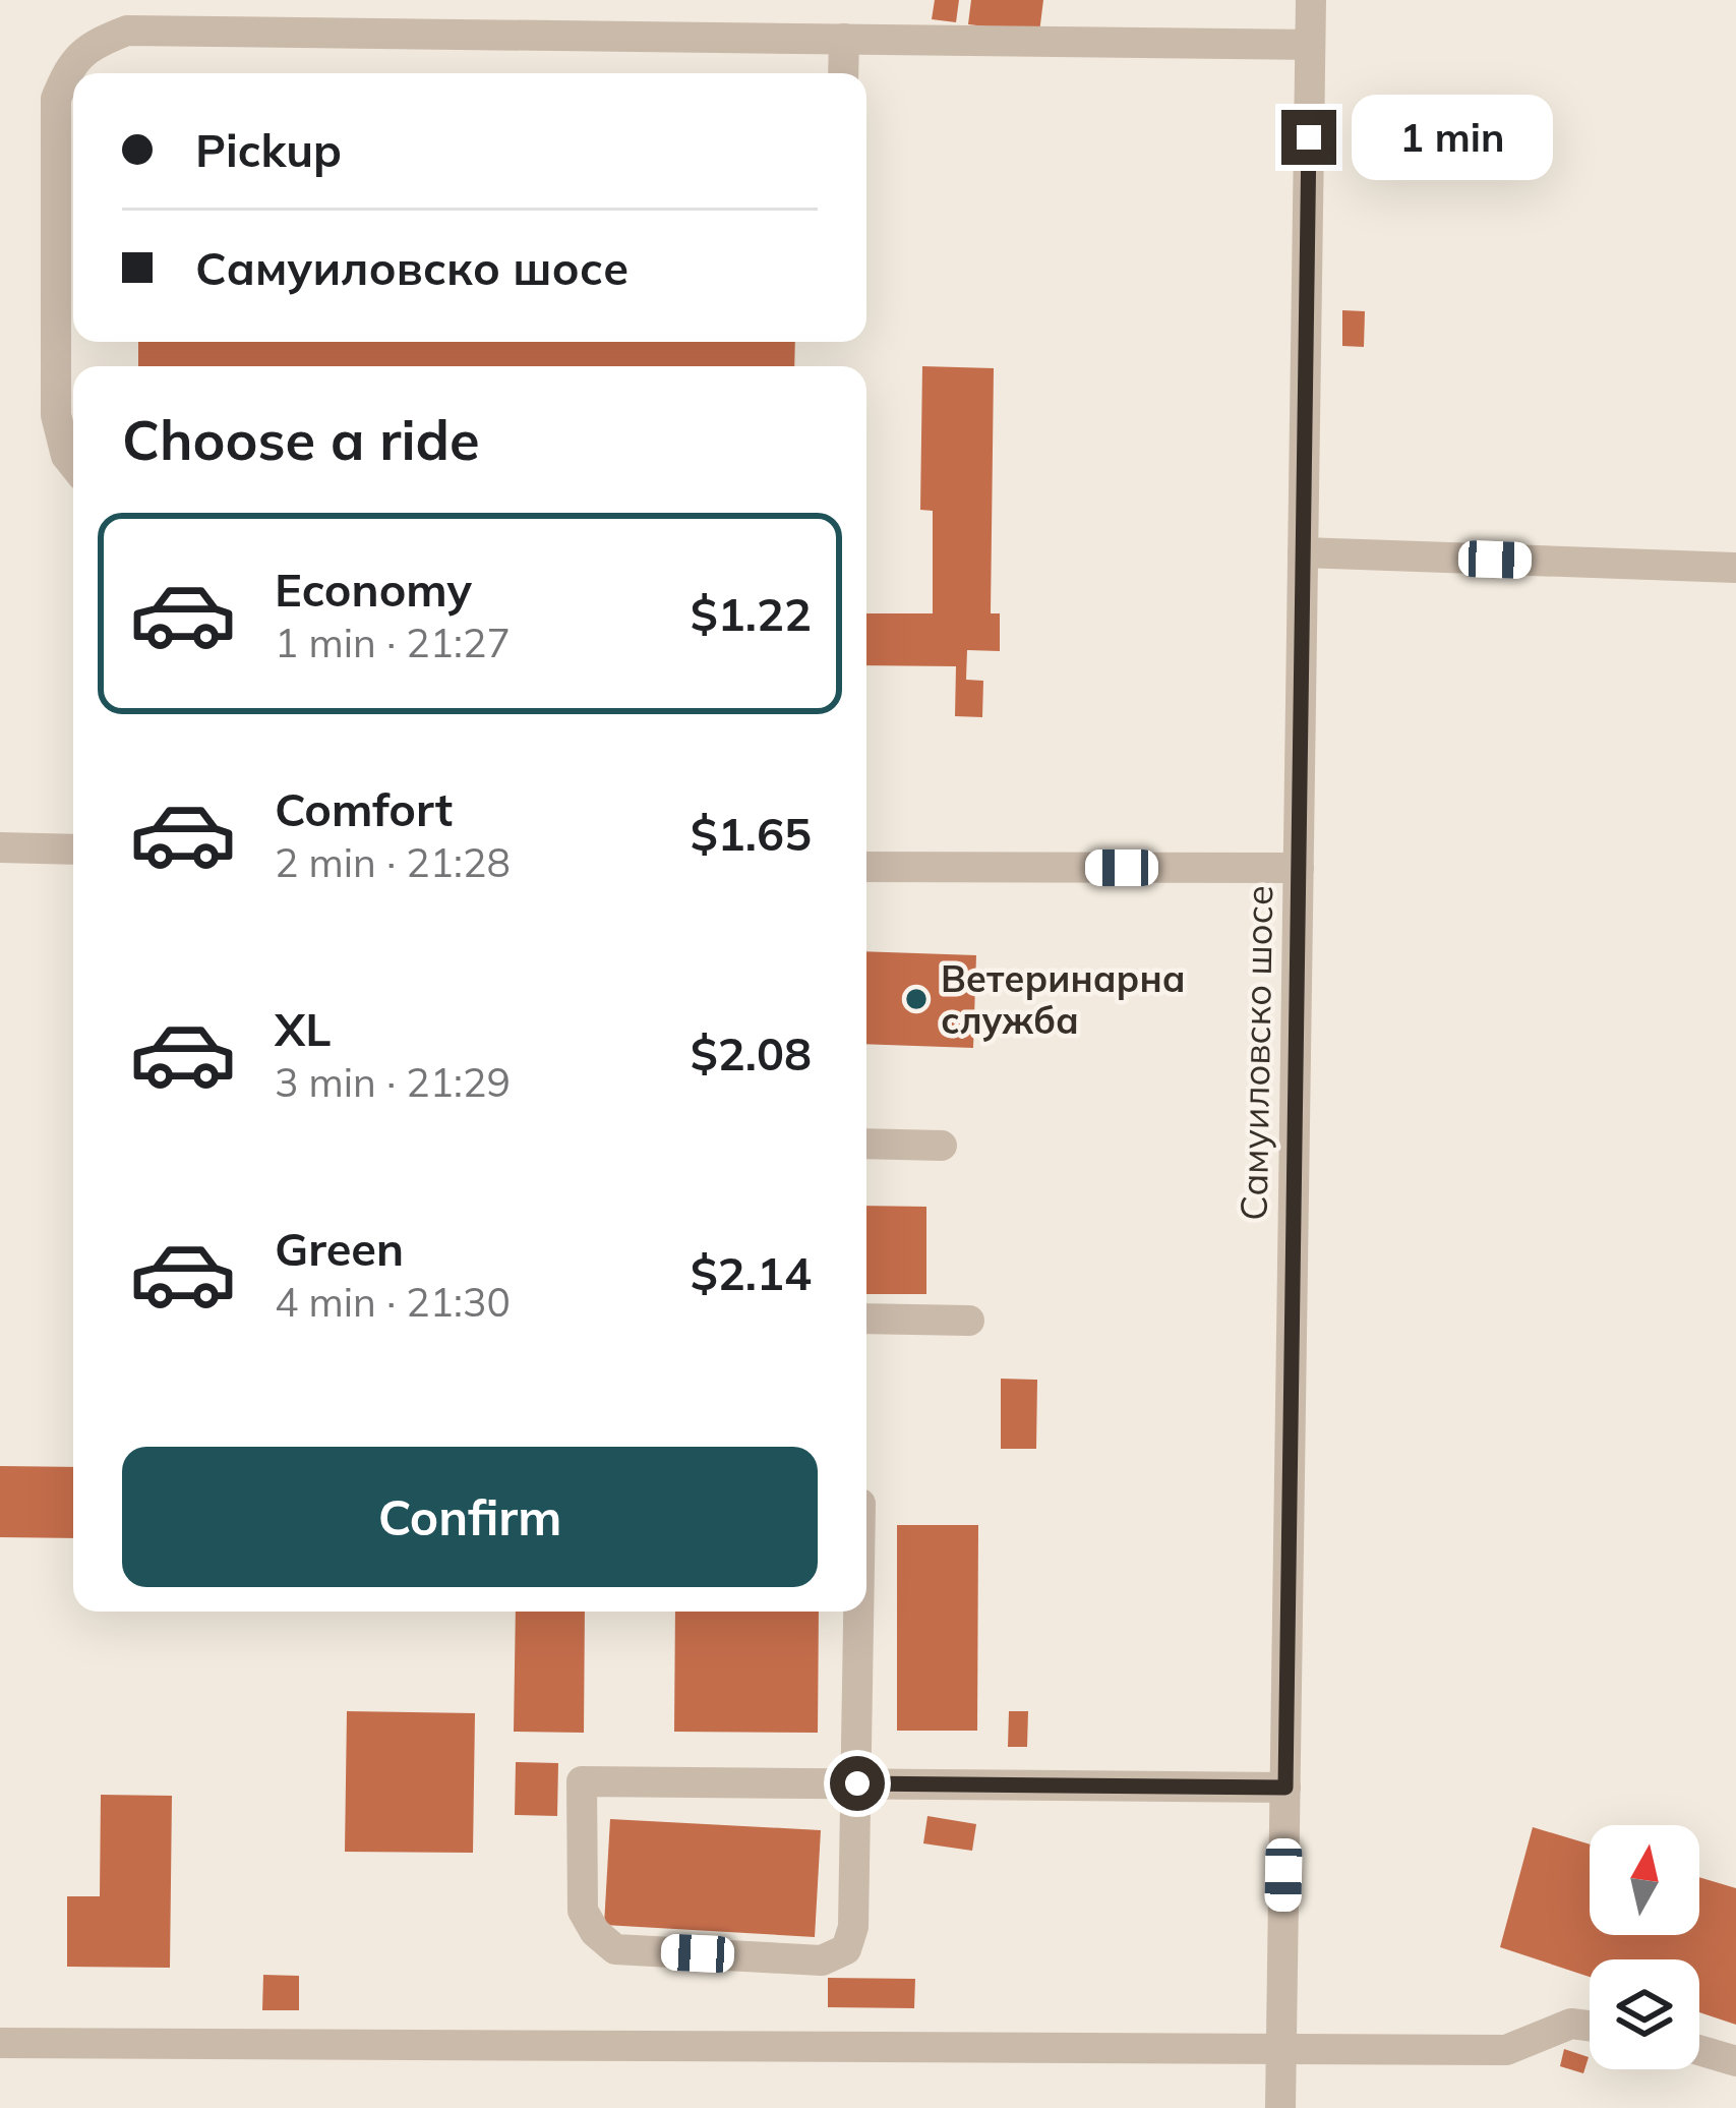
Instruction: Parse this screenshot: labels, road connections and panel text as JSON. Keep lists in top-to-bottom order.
{
  "streets": {
    "street": ["Самуиловско шосе"]
  },
  "places": ["Ветеринарна служба"],
  "north": "top",
  "page": {
    "banner": ["Pickup", "Самуиловско шосе"],
    "bubble": "1 min",
    "heading": "Choose a ride",
    "list": [
      {
        "name": "Economy",
        "note": "1 min · 21:27",
        "value": "$1.22"
      },
      {
        "name": "Comfort",
        "note": "2 min · 21:28",
        "value": "$1.65"
      },
      {
        "name": "XL",
        "note": "3 min · 21:29",
        "value": "$2.08"
      },
      {
        "name": "Green",
        "note": "4 min · 21:30",
        "value": "$2.14"
      }
    ],
    "buttons": "Confirm"
  }
}
